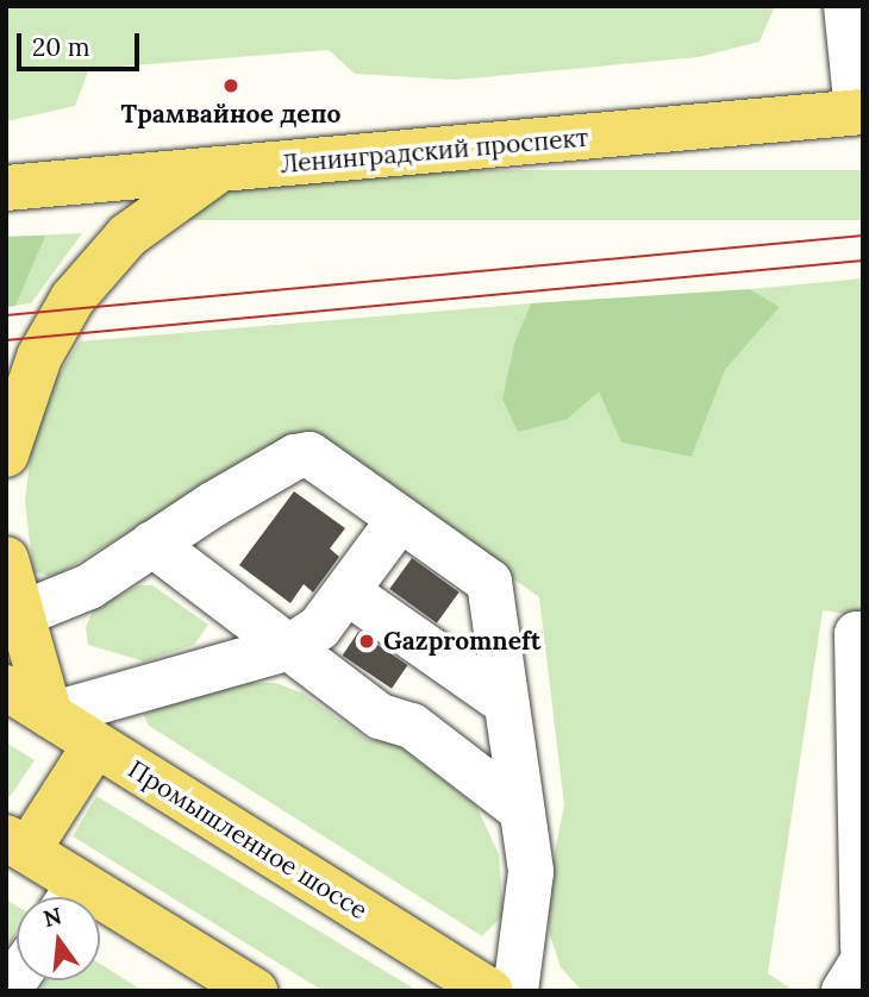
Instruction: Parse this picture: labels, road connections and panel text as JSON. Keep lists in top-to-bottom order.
{
  "streets": {
    "main road": ["Ленинградский проспект", "Промышленное шоссе"]
  },
  "places": ["Трамвайное депо", "Gazpromneft"],
  "scale_bar": "20 m",
  "north": "top"
}
